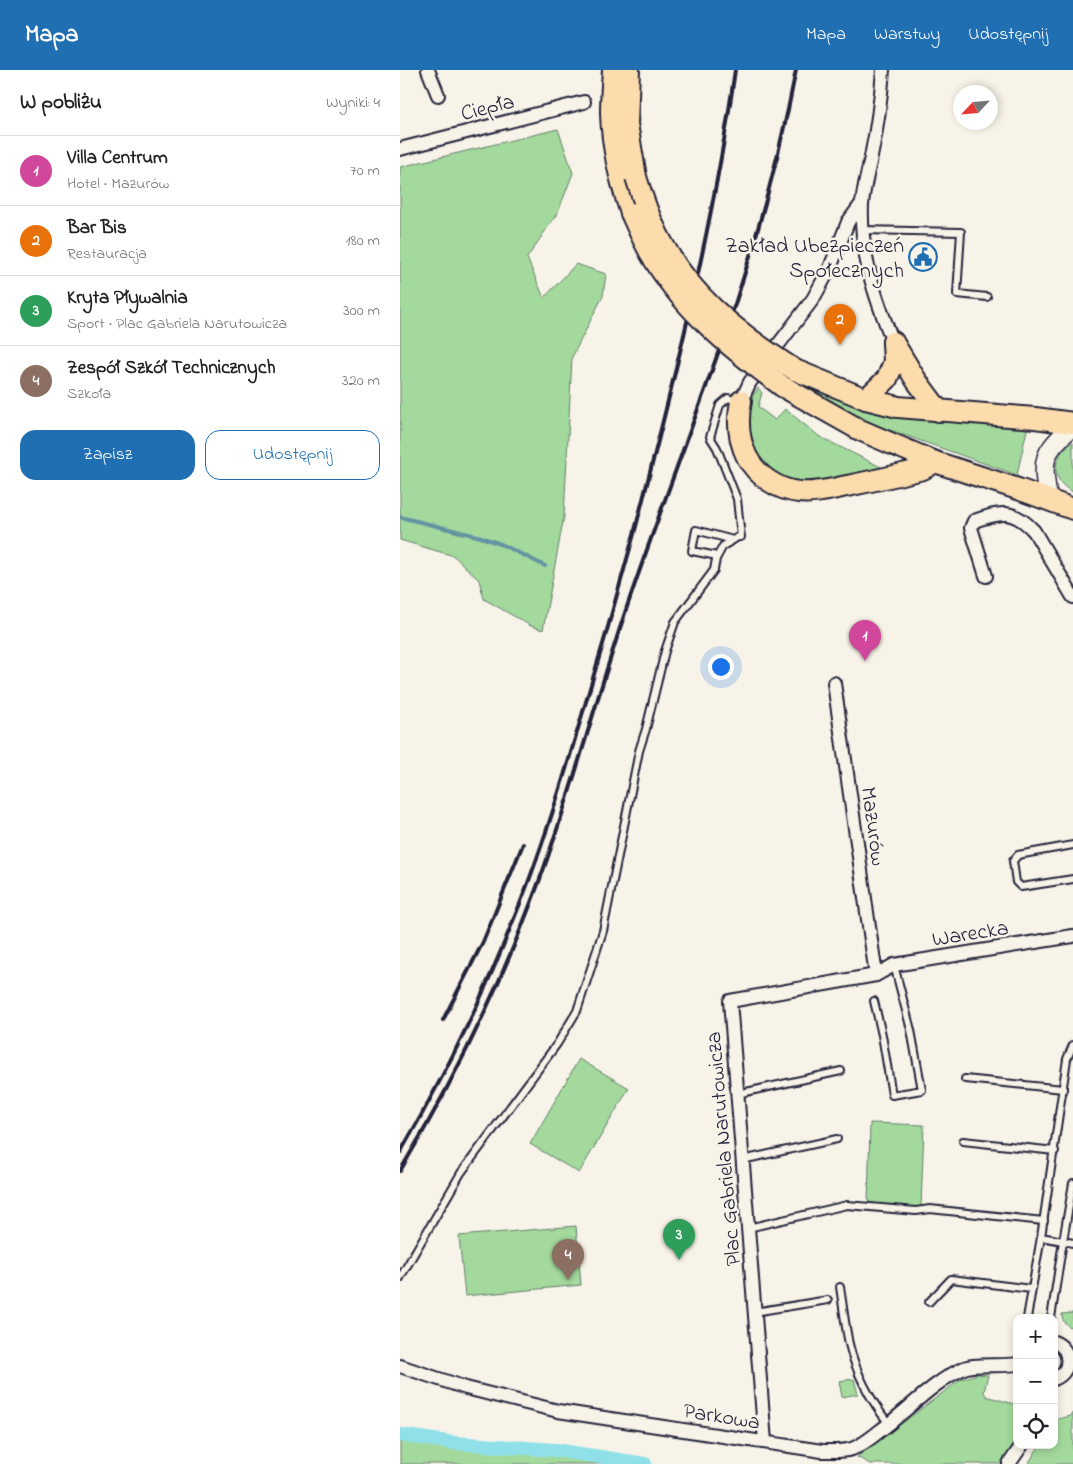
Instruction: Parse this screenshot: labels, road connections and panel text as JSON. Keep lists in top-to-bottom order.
{
  "streets": {
    "street": [
      "Ciepła",
      "Mazurów",
      "Warecka",
      "Plac Gabriela Narutowicza",
      "Parkowa"
    ]
  },
  "crossings": [
    ["Mazurów", "Warecka"],
    ["Mazurów", "Plac Gabriela Narutowicza"],
    ["Warecka", "Plac Gabriela Narutowicza"],
    ["Plac Gabriela Narutowicza", "Parkowa"]
  ],
  "places": {
    "public building": ["Zakład Ubezpieczeń Społecznych"]
  },
  "north": "bottom left",
  "page": {
    "header": "Mapa",
    "nav": ["Mapa", "Warstwy", "Udostępnij"],
    "heading": ["W pobliżu", "Wyniki: 4"],
    "list": [
      {
        "mark": "1",
        "name": "Villa Centrum",
        "note": "Hotel · Mazurów",
        "value": "70 m"
      },
      {
        "mark": "2",
        "name": "Bar Bis",
        "note": "Restauracja",
        "value": "180 m"
      },
      {
        "mark": "3",
        "name": "Kryta Pływalnia",
        "note": "Sport · Plac Gabriela Narutowicza",
        "value": "300 m"
      },
      {
        "mark": "4",
        "name": "Zespół Szkół Technicznych",
        "note": "Szkoła",
        "value": "320 m"
      }
    ],
    "pins": [
      "2",
      "1",
      "3",
      "4"
    ],
    "buttons": ["Zapisz", "Udostępnij"],
    "map_buttons": ["+", "−"]
  }
}
